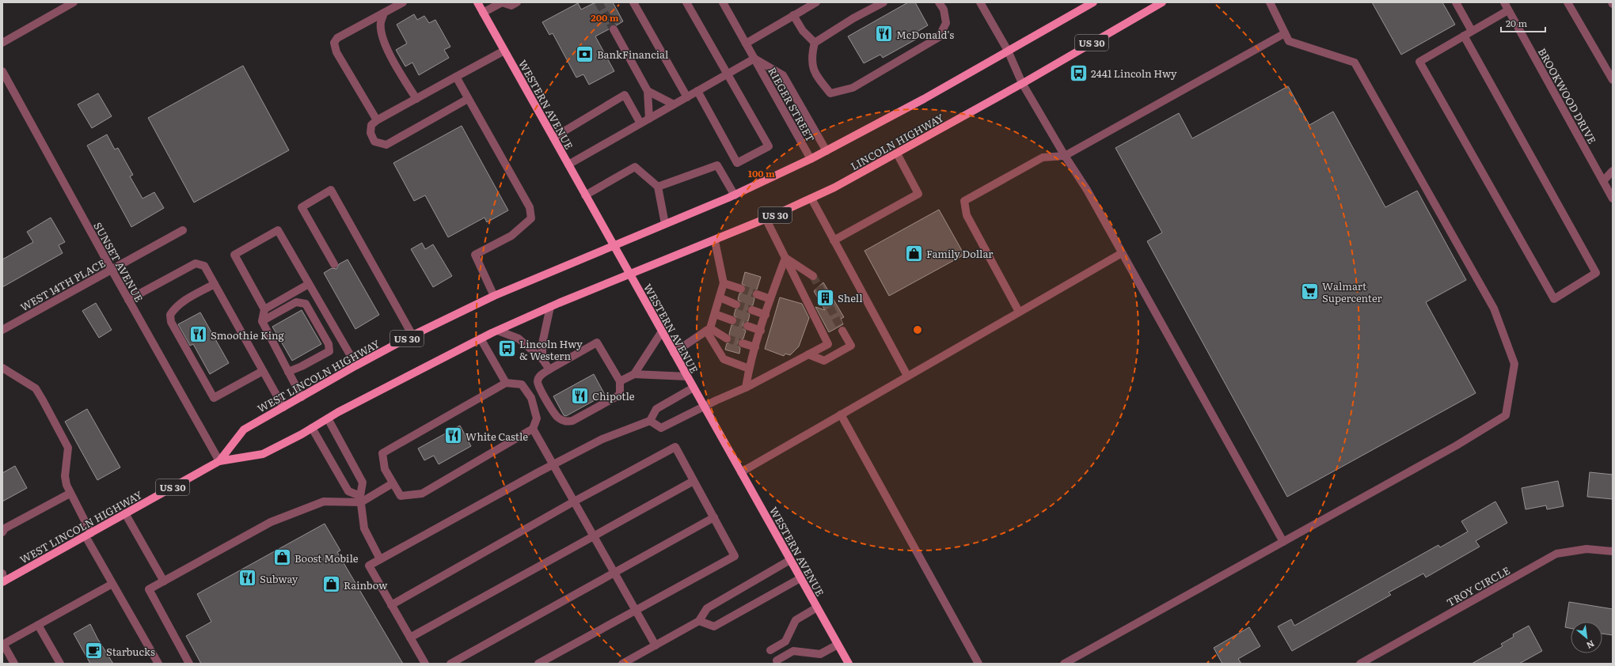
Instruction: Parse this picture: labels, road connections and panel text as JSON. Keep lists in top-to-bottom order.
{
  "streets": {
    "main road": [
      "US 30",
      "WESTERN AVENUE",
      "LINCOLN HIGHWAY",
      "WEST LINCOLN HIGHWAY"
    ],
    "street": [
      "BROOKWOOD DRIVE",
      "RIEGER STREET",
      "SUNSET AVENUE",
      "WEST 14TH PLACE",
      "TROY CIRCLE"
    ]
  },
  "crossings": [
    ["US 30", "WESTERN AVENUE"],
    ["US 30", "RIEGER STREET"],
    ["US 30", "WEST LINCOLN HIGHWAY"],
    ["WESTERN AVENUE", "LINCOLN HIGHWAY"],
    ["WESTERN AVENUE", "WEST LINCOLN HIGHWAY"],
    ["LINCOLN HIGHWAY", "WEST LINCOLN HIGHWAY"],
    ["SUNSET AVENUE", "WEST 14TH PLACE"],
    ["SUNSET AVENUE", "WEST LINCOLN HIGHWAY"]
  ],
  "places": {
    "restaurant": [
      "McDonald's",
      "Smoothie King",
      "Chipotle",
      "White Castle",
      "Subway"
    ],
    "bank": ["BankFinancial"],
    "bus stop": ["2441 Lincoln Hwy", "Lincoln Hwy & Western"],
    "shop": ["Family Dollar", "Boost Mobile", "Rainbow"],
    "supermarket": ["Walmart Supercenter"],
    "building": ["Shell"],
    "cafe": ["Starbucks"]
  },
  "scale_bar": "20 m",
  "north": "bottom right",
  "rings": ["200 m", "100 m"]
}
